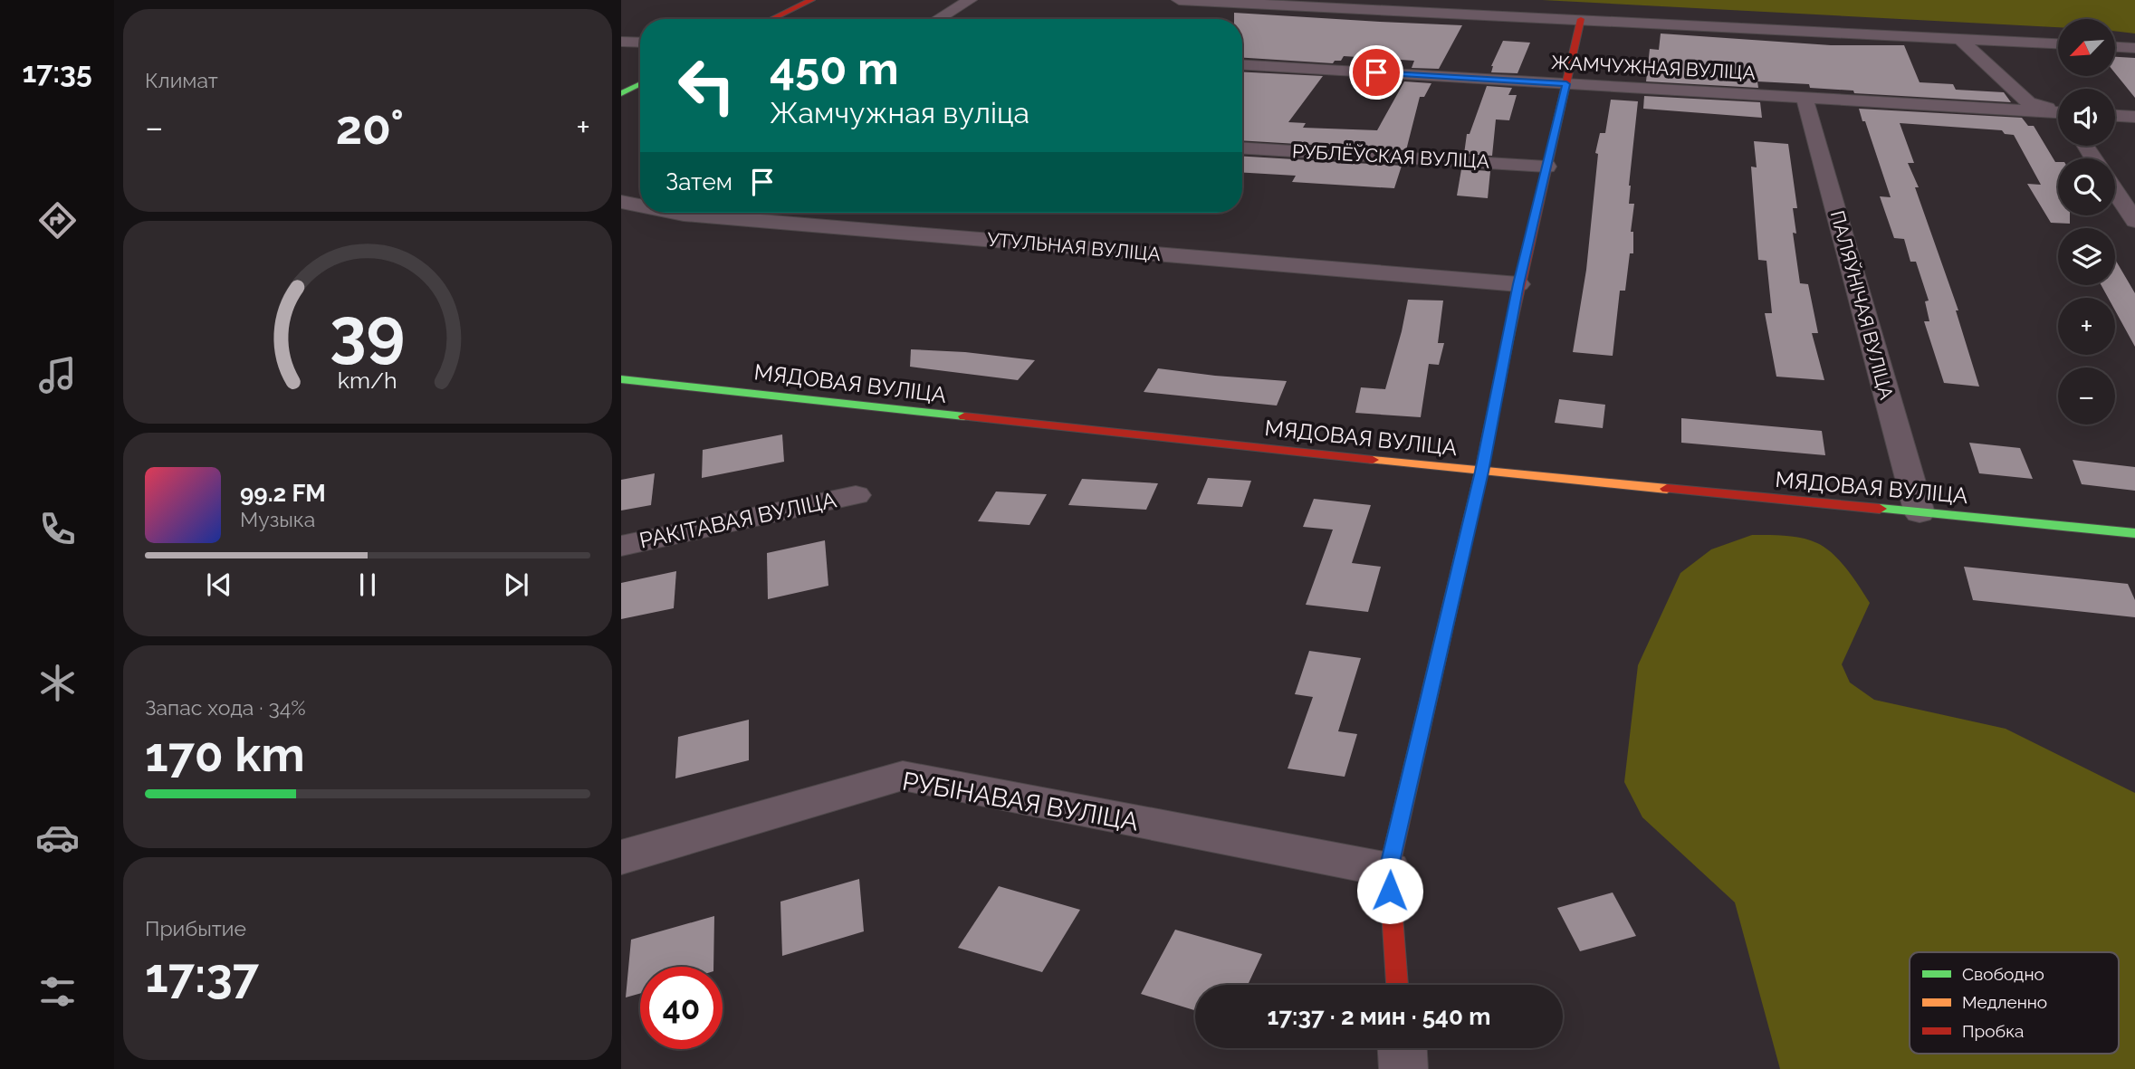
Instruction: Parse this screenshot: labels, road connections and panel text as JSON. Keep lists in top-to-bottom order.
{
  "streets": {
    "street": [
      "ЖАМЧУЖНАЯ ВУЛІЦА",
      "РУБЛЁЎСКАЯ ВУЛІЦА",
      "УТУЛЬНАЯ ВУЛІЦА",
      "ПАЛЯЎНІЧАЯ ВУЛІЦА",
      "МЯДОВАЯ ВУЛІЦА",
      "РАКІТАВАЯ ВУЛІЦА",
      "РУБІНАВАЯ ВУЛІЦА"
    ]
  },
  "crossings": [
    ["ЖАМЧУЖНАЯ ВУЛІЦА", "ПАЛЯЎНІЧАЯ ВУЛІЦА"],
    ["ПАЛЯЎНІЧАЯ ВУЛІЦА", "МЯДОВАЯ ВУЛІЦА"]
  ],
  "legend": ["Свободно", "Медленно", "Пробка"],
  "north": "bottom left",
  "page": {
    "tabs": "17:35",
    "tile": [
      "Климат",
      ["Запас хода · 34%", "170 km"],
      ["Прибытие", "17:37"]
    ],
    "map_buttons": ["+", "−"],
    "turn": ["450 m", "Жамчужная вуліца"],
    "heat": ["−", "20°", "+"],
    "then": "Затем",
    "song": ["99.2 FM", "Музыка"],
    "limit": "40",
    "trip": "17:37 · 2 мин · 540 m",
    "gauge": ["39", "km/h"]
  }
}
